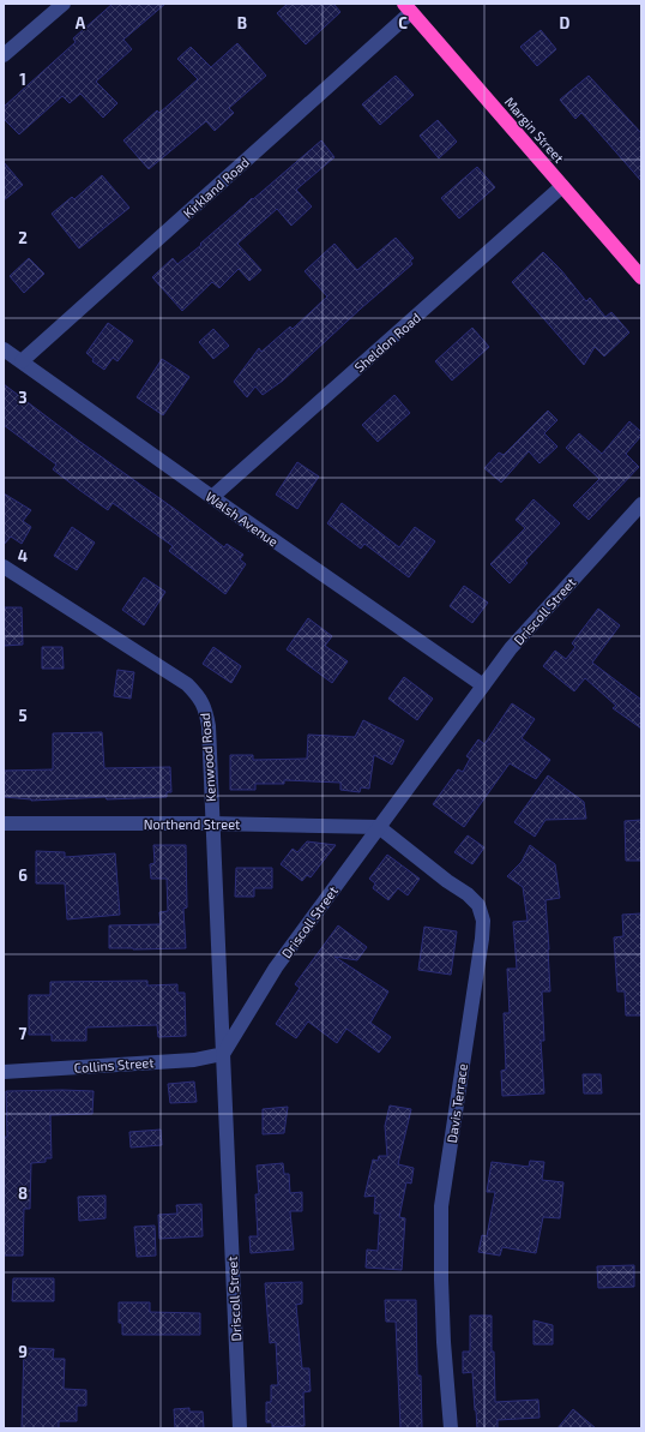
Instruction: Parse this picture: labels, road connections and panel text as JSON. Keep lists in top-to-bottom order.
{
  "streets": {
    "highway": ["Margin Street"],
    "street": [
      "Kirkland Road",
      "Sheldon Road",
      "Walsh Avenue",
      "Driscoll Street",
      "Kenwood Road",
      "Northend Street",
      "Collins Street",
      "Davis Terrace"
    ]
  },
  "crossings": [
    ["Margin Street", "Kirkland Road"],
    ["Margin Street", "Sheldon Road"],
    ["Kirkland Road", "Walsh Avenue"],
    ["Sheldon Road", "Walsh Avenue"],
    ["Walsh Avenue", "Driscoll Street"],
    ["Driscoll Street", "Kenwood Road"],
    ["Driscoll Street", "Northend Street"],
    ["Driscoll Street", "Collins Street"],
    ["Driscoll Street", "Davis Terrace"],
    ["Kenwood Road", "Northend Street"],
    ["Kenwood Road", "Collins Street"],
    ["Northend Street", "Davis Terrace"]
  ],
  "grid": {
    "columns": [
      "A",
      "B",
      "C",
      "D"
    ],
    "rows": [
      "1",
      "2",
      "3",
      "4",
      "5",
      "6",
      "7",
      "8",
      "9"
    ]
  }
}
